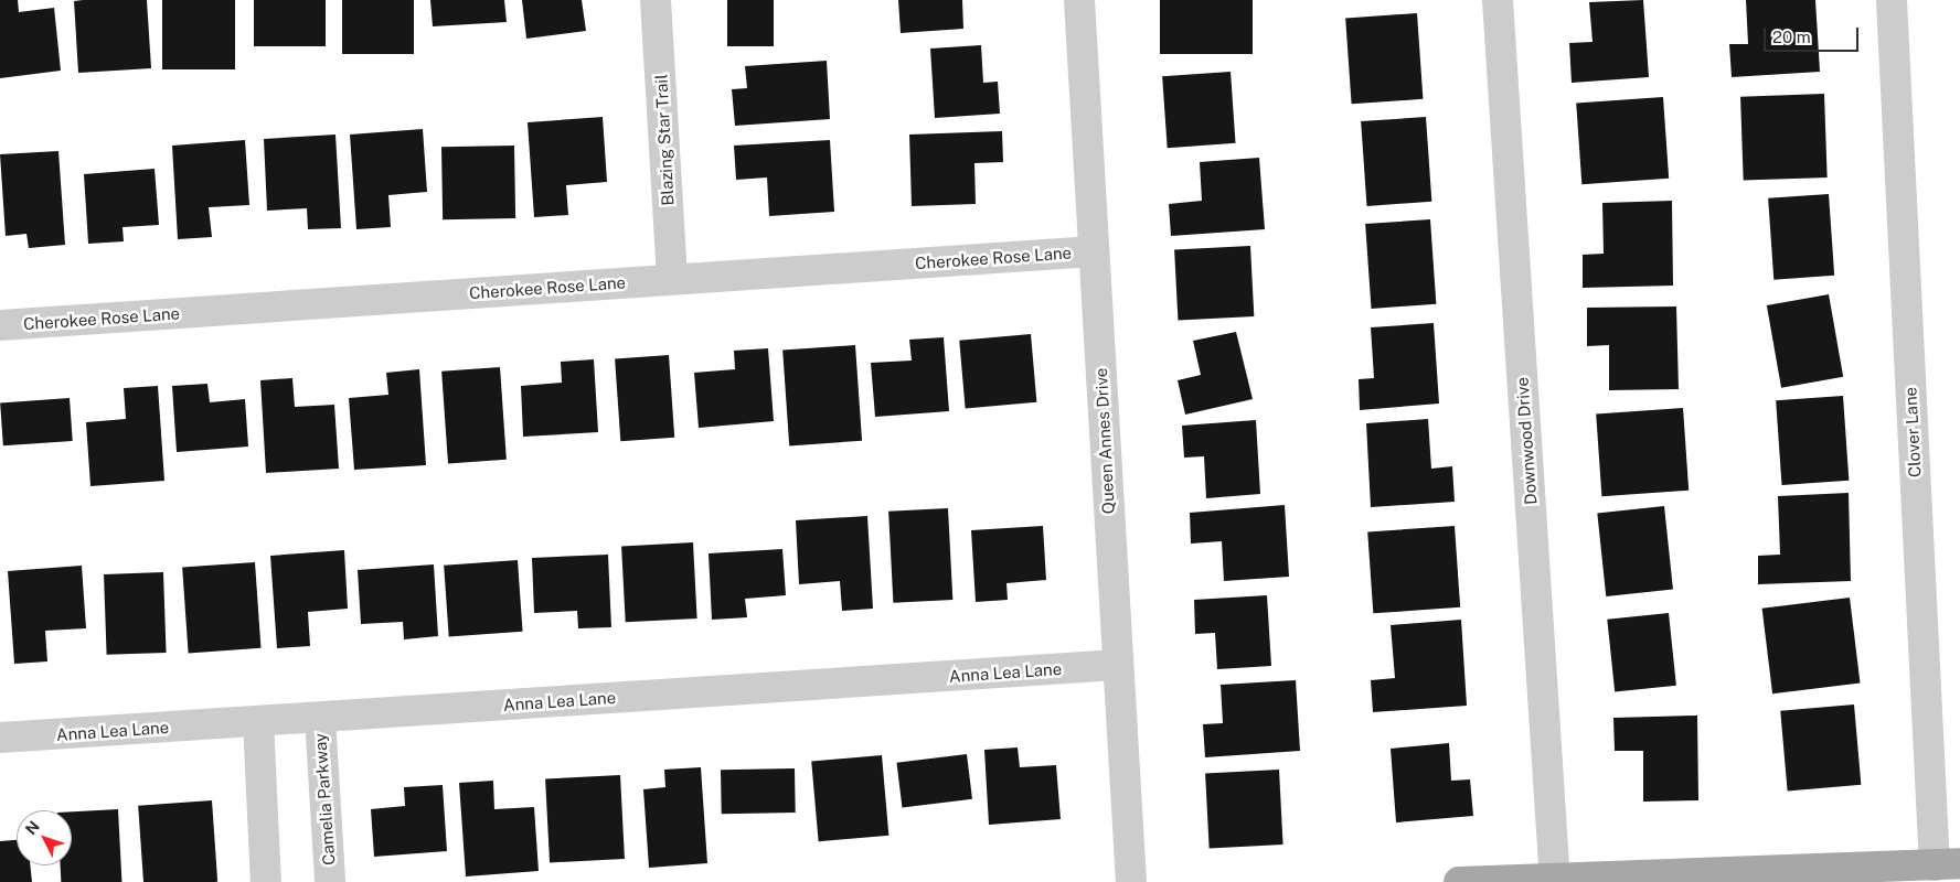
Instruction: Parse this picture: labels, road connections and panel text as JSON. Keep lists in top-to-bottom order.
{
  "streets": {
    "street": [
      "Blazing Star Trail",
      "Cherokee Rose Lane",
      "Clover Lane",
      "Queen Annes Drive",
      "Downwood Drive",
      "Anna Lea Lane",
      "Camelia Parkway"
    ]
  },
  "crossings": [
    ["Blazing Star Trail", "Cherokee Rose Lane"],
    ["Cherokee Rose Lane", "Queen Annes Drive"],
    ["Queen Annes Drive", "Anna Lea Lane"],
    ["Anna Lea Lane", "Camelia Parkway"]
  ],
  "scale_bar": "20 m",
  "north": "top left"
}
